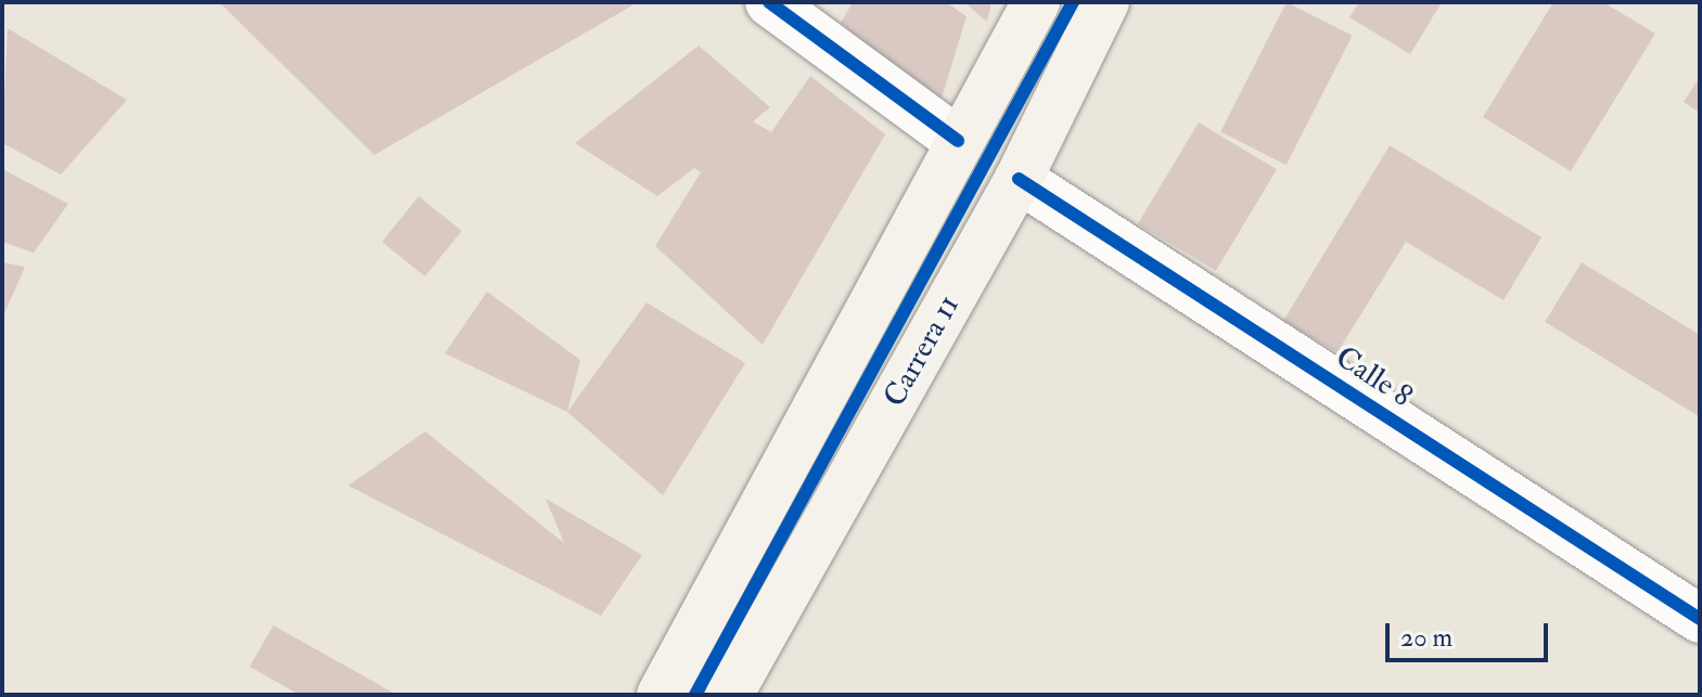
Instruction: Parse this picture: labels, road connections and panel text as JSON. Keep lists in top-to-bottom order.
{
  "streets": {
    "main road": ["Carrera 11"],
    "street": ["Calle 8"]
  },
  "crossings": [
    ["Carrera 11", "Calle 8"]
  ],
  "scale_bar": "20 m"
}
